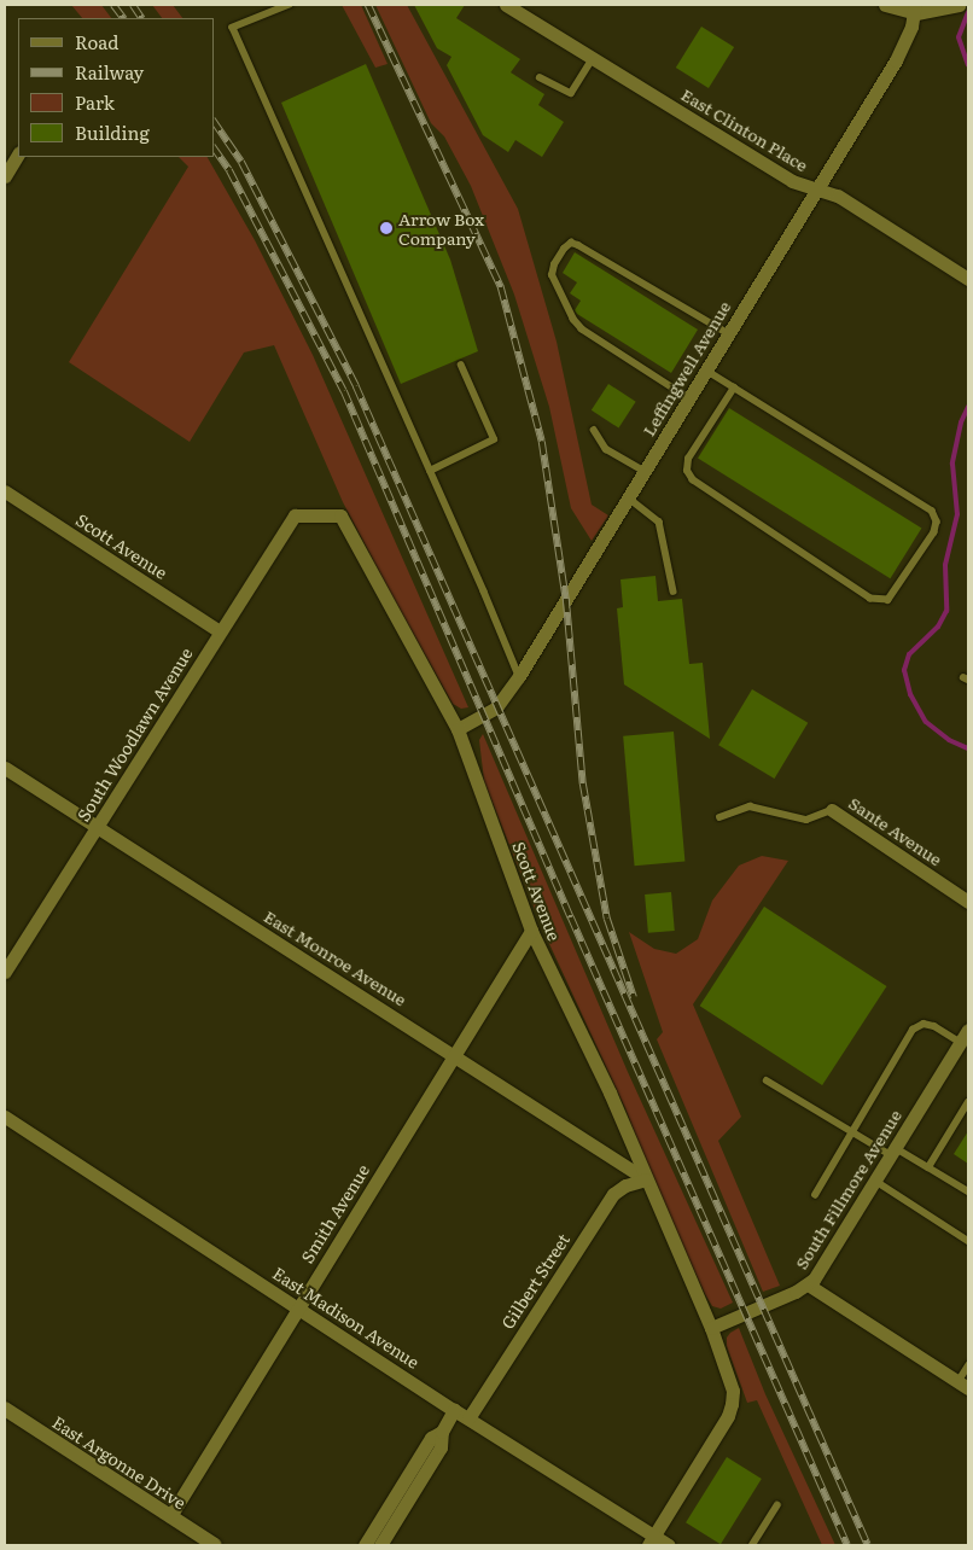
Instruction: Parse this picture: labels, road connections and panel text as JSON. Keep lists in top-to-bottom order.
{
  "streets": {
    "street": [
      "East Clinton Place",
      "Leffingwell Avenue",
      "Scott Avenue",
      "South Woodlawn Avenue",
      "Sante Avenue",
      "East Monroe Avenue",
      "South Fillmore Avenue",
      "Smith Avenue",
      "Gilbert Street",
      "East Madison Avenue",
      "East Argonne Drive"
    ]
  },
  "crossings": [
    ["East Clinton Place", "Leffingwell Avenue"],
    ["Leffingwell Avenue", "Scott Avenue"],
    ["Scott Avenue", "South Woodlawn Avenue"],
    ["Scott Avenue", "East Monroe Avenue"],
    ["Scott Avenue", "South Fillmore Avenue"],
    ["Scott Avenue", "Smith Avenue"],
    ["Scott Avenue", "Gilbert Street"],
    ["South Woodlawn Avenue", "East Monroe Avenue"],
    ["East Monroe Avenue", "Smith Avenue"],
    ["East Monroe Avenue", "Gilbert Street"],
    ["Smith Avenue", "East Madison Avenue"],
    ["Smith Avenue", "East Argonne Drive"],
    ["Gilbert Street", "East Madison Avenue"]
  ],
  "places": ["Arrow Box Company"],
  "legend": [
    "Road",
    "Railway",
    "Park",
    "Building"
  ]
}
